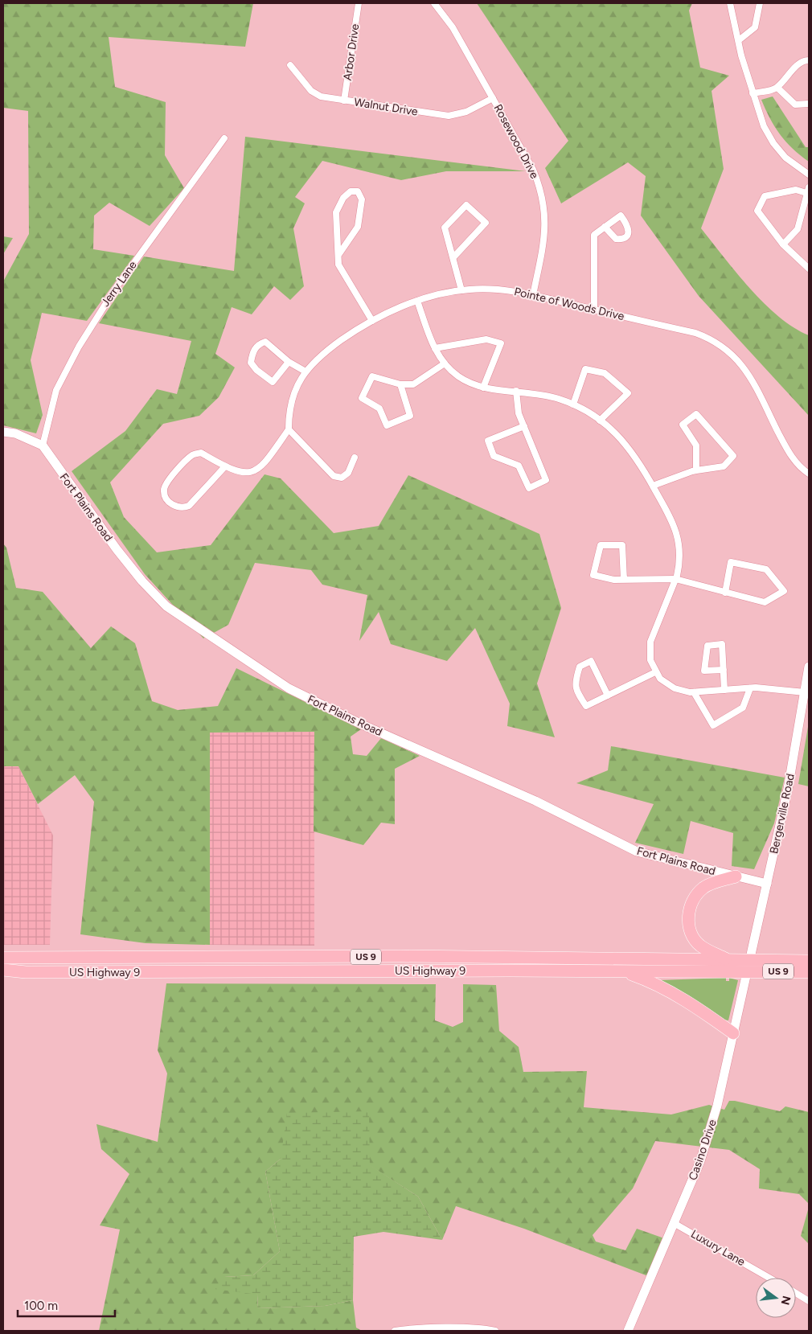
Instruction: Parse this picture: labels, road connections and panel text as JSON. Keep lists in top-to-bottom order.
{
  "streets": {
    "highway": ["US 9", "US Highway 9"],
    "street": [
      "Arbor Drive",
      "Walnut Drive",
      "Rosewood Drive",
      "Jerry Lane",
      "Pointe of Woods Drive",
      "Fort Plains Road",
      "Bergerville Road",
      "Casino Drive",
      "Luxury Lane"
    ]
  },
  "crossings": [
    ["Arbor Drive", "Walnut Drive"],
    ["Walnut Drive", "Rosewood Drive"],
    ["Rosewood Drive", "Pointe of Woods Drive"],
    ["Jerry Lane", "Fort Plains Road"],
    ["Fort Plains Road", "Bergerville Road"],
    ["Bergerville Road", "US Highway 9"],
    ["Bergerville Road", "Casino Drive"],
    ["US Highway 9", "Casino Drive"],
    ["Casino Drive", "Luxury Lane"]
  ],
  "scale_bar": "100 m",
  "north": "right"
}
